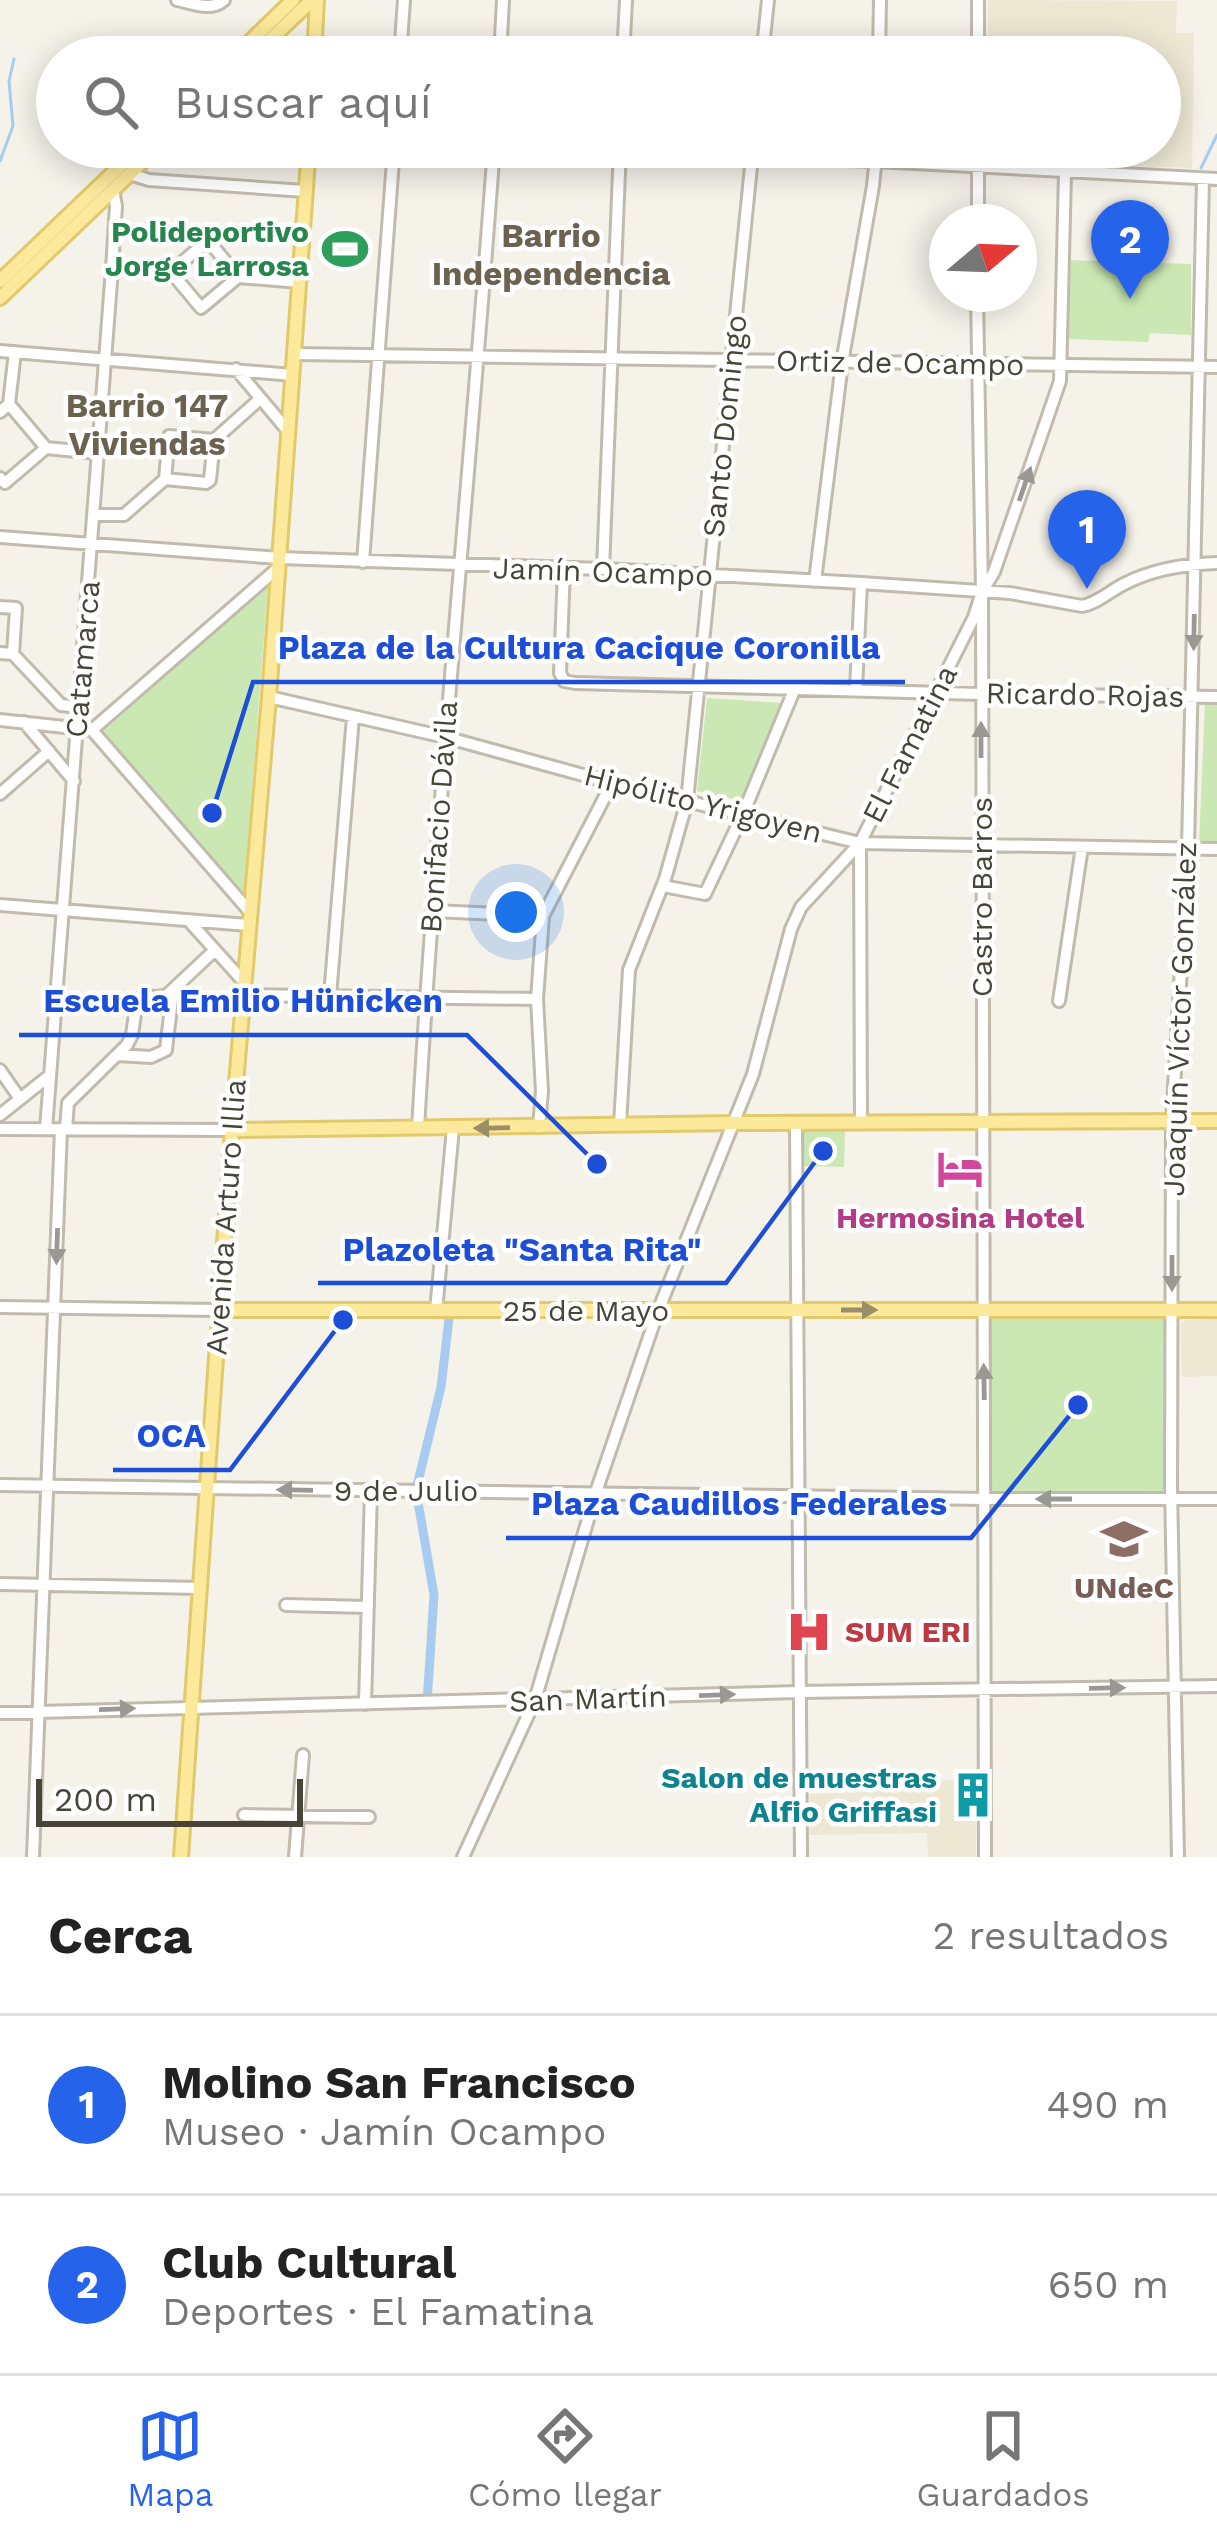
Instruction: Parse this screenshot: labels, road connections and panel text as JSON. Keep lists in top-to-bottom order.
{
  "streets": {
    "main road": ["Avenida Arturo Illia", "25 de Mayo"],
    "street": [
      "Ortiz de Ocampo",
      "Santo Domingo",
      "Jamín Ocampo",
      "Catamarca",
      "Ricardo Rojas",
      "El Famatina",
      "Hipólito Yrigoyen",
      "Bonifacio Dávila",
      "Castro Barros",
      "Joaquín Víctor González",
      "9 de Julio",
      "San Martín"
    ]
  },
  "crossings": [
    ["Ortiz de Ocampo", "Santo Domingo"],
    ["Ortiz de Ocampo", "El Famatina"],
    ["Ortiz de Ocampo", "Bonifacio Dávila"],
    ["Ortiz de Ocampo", "Castro Barros"],
    ["Ortiz de Ocampo", "Joaquín Víctor González"],
    ["Ortiz de Ocampo", "Avenida Arturo Illia"],
    ["Santo Domingo", "Jamín Ocampo"],
    ["Santo Domingo", "Ricardo Rojas"],
    ["Santo Domingo", "Hipólito Yrigoyen"],
    ["Jamín Ocampo", "Catamarca"],
    ["Jamín Ocampo", "Ricardo Rojas"],
    ["Jamín Ocampo", "El Famatina"],
    ["Jamín Ocampo", "Bonifacio Dávila"],
    ["Jamín Ocampo", "Castro Barros"],
    ["Jamín Ocampo", "Joaquín Víctor González"],
    ["Jamín Ocampo", "Avenida Arturo Illia"],
    ["Ricardo Rojas", "El Famatina"],
    ["Ricardo Rojas", "Castro Barros"],
    ["Ricardo Rojas", "Joaquín Víctor González"],
    ["El Famatina", "Hipólito Yrigoyen"],
    ["El Famatina", "Castro Barros"],
    ["El Famatina", "25 de Mayo"],
    ["El Famatina", "9 de Julio"],
    ["El Famatina", "San Martín"],
    ["Hipólito Yrigoyen", "Bonifacio Dávila"],
    ["Hipólito Yrigoyen", "Castro Barros"],
    ["Hipólito Yrigoyen", "Joaquín Víctor González"],
    ["Hipólito Yrigoyen", "Avenida Arturo Illia"],
    ["Castro Barros", "25 de Mayo"],
    ["Castro Barros", "9 de Julio"],
    ["Castro Barros", "San Martín"],
    ["Joaquín Víctor González", "25 de Mayo"],
    ["Joaquín Víctor González", "9 de Julio"],
    ["Joaquín Víctor González", "San Martín"],
    ["Avenida Arturo Illia", "25 de Mayo"],
    ["Avenida Arturo Illia", "9 de Julio"],
    ["Avenida Arturo Illia", "San Martín"]
  ],
  "one_way": ["San Martín"],
  "districts": ["Barrio Independencia", "Barrio 147 Viviendas"],
  "places": {
    "sports": ["Polideportivo Jorge Larrosa"],
    "other": [
      "Plaza de la Cultura Cacique Coronilla",
      "Plazoleta \"Santa Rita\"",
      "Escuela Emilio Hünicken",
      "OCA",
      "Plaza Caudillos Federales"
    ],
    "hotel": ["Hermosina Hotel"],
    "school or university": ["UNdeC"],
    "hospital": ["SUM ERI"],
    "building": ["Salon de muestras Alfio Griffasi"]
  },
  "scale_bar": "200 m",
  "north": "right",
  "page": {
    "search": "Buscar aquí",
    "pins": ["2", "1"],
    "scale": "200 m",
    "heading": ["Cerca", "2 resultados"],
    "list": [
      {
        "mark": "1",
        "name": "Molino San Francisco",
        "note": "Museo · Jamín Ocampo",
        "value": "490 m"
      },
      {
        "mark": "2",
        "name": "Club Cultural",
        "note": "Deportes · El Famatina",
        "value": "650 m"
      }
    ],
    "nav": ["Mapa", "Cómo llegar", "Guardados"]
  }
}
